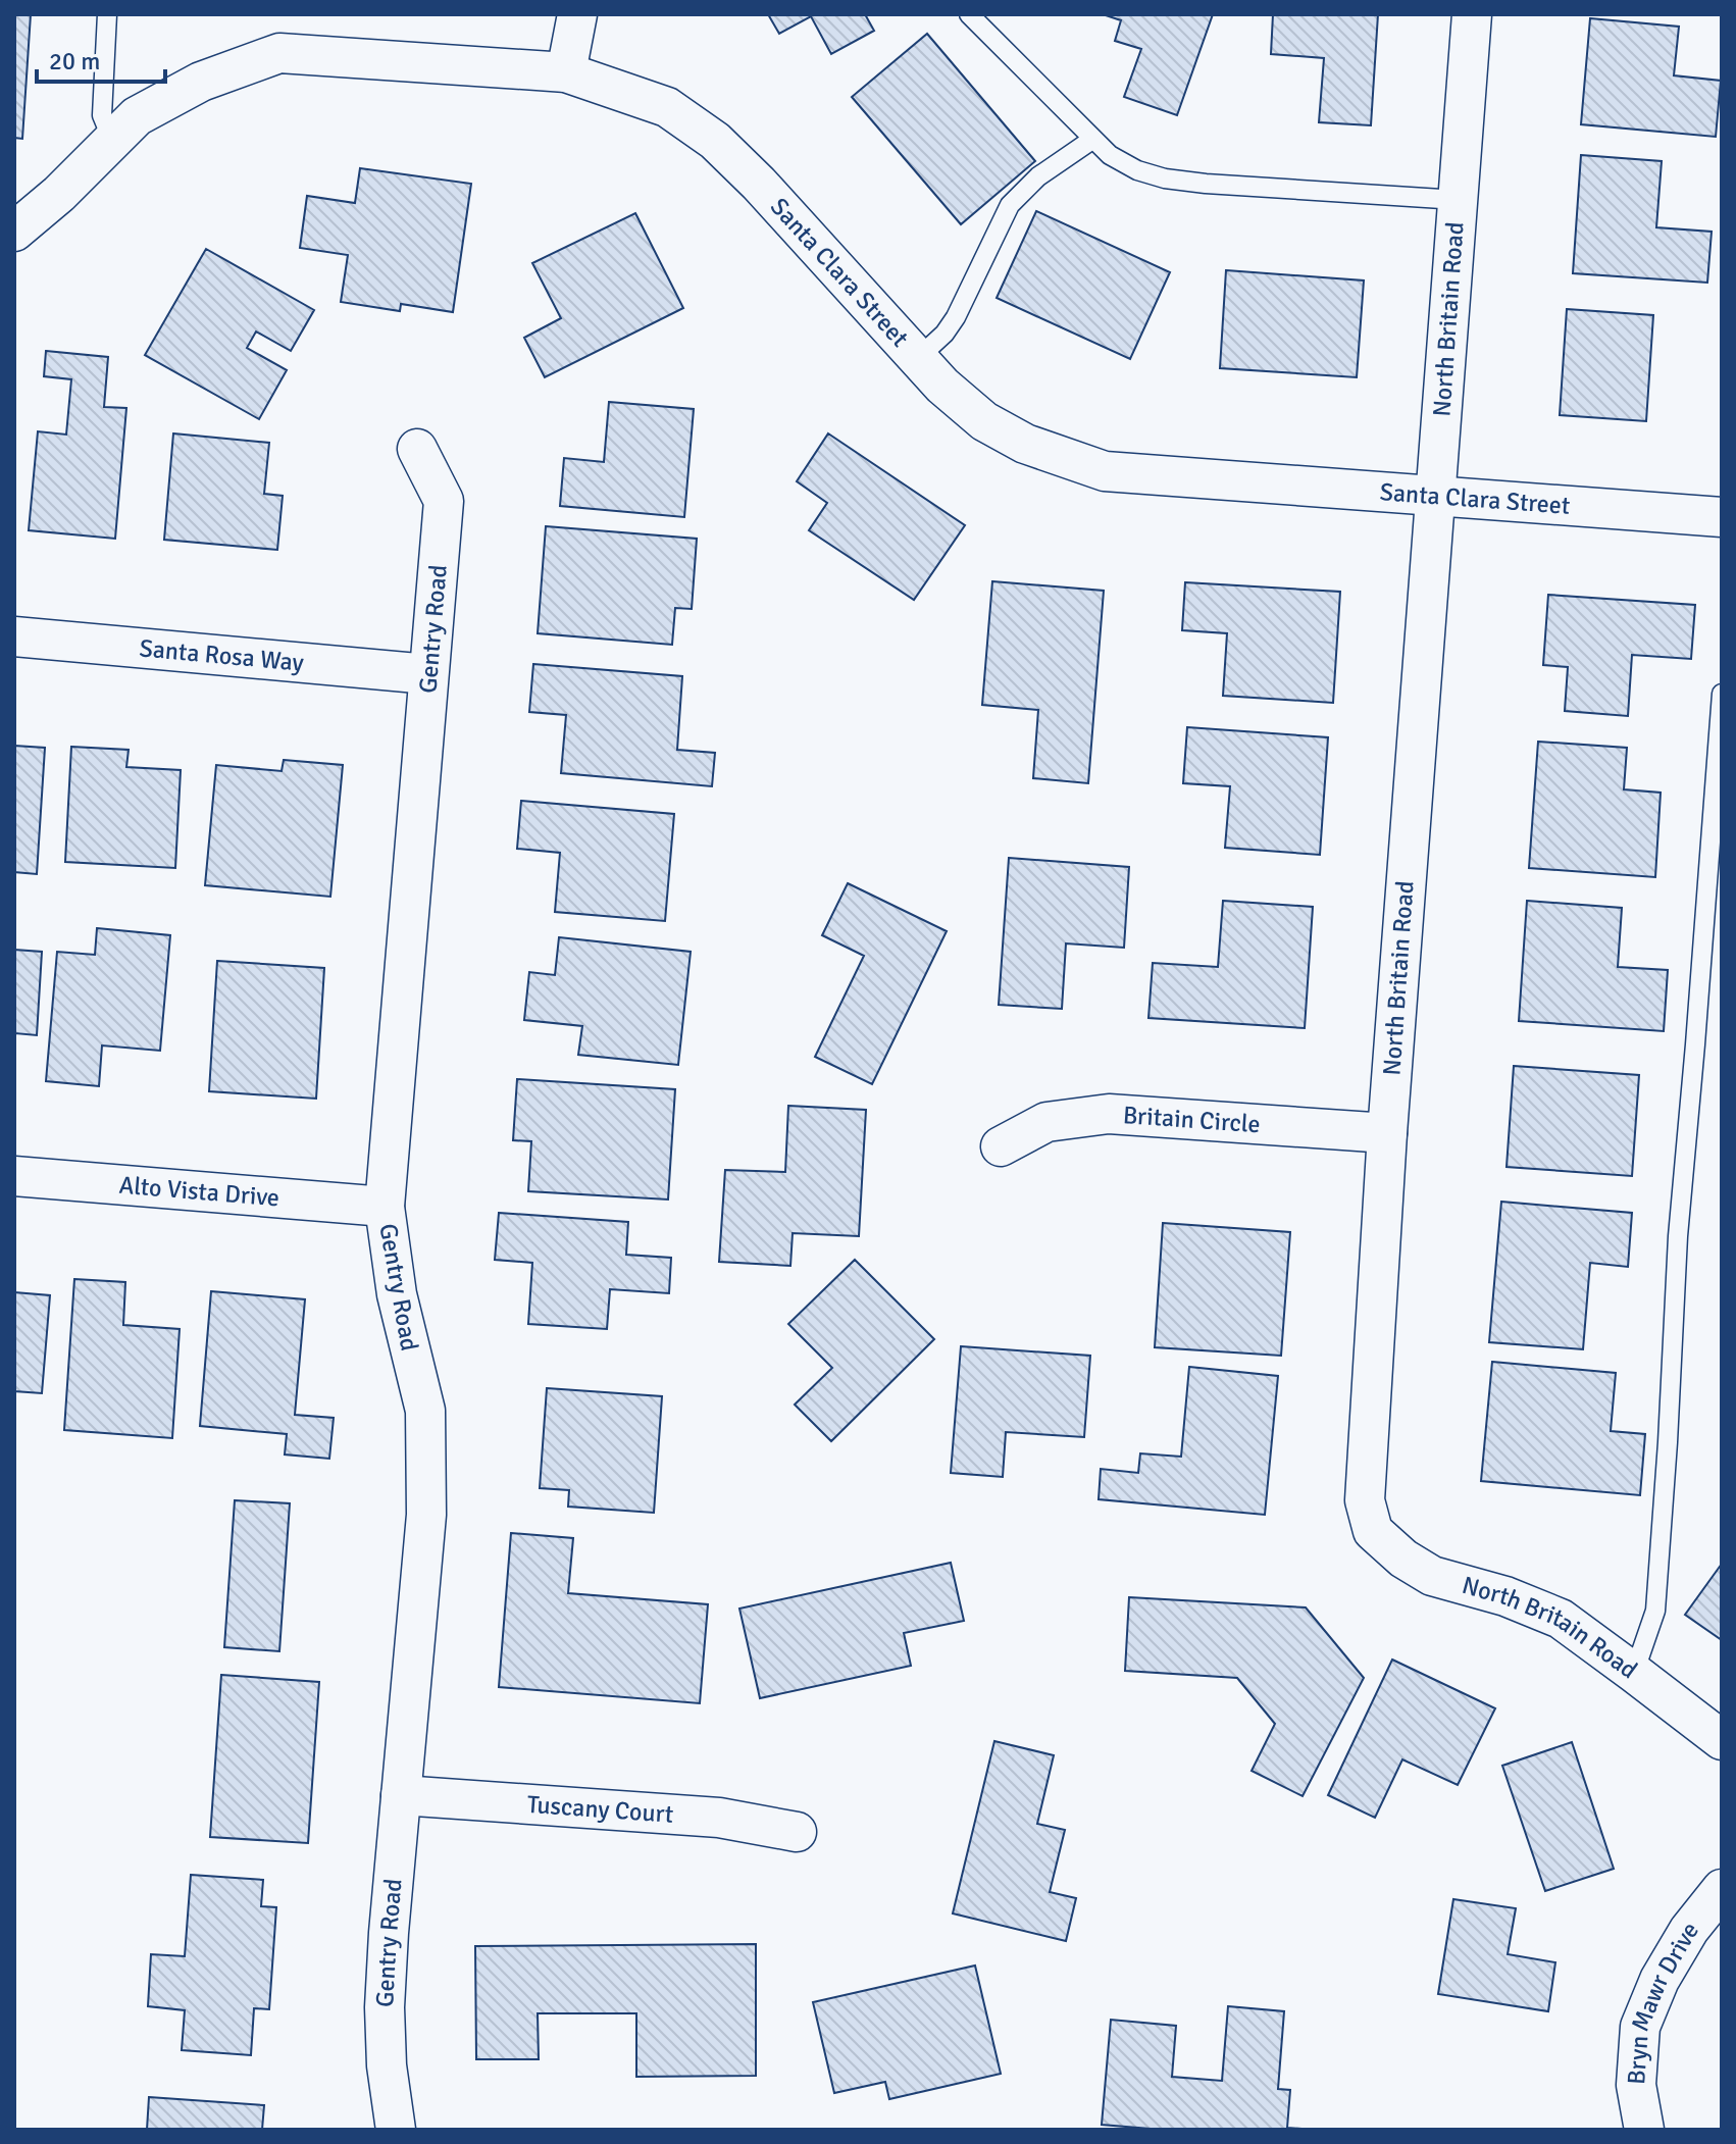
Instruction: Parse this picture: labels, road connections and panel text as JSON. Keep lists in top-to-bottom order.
{
  "streets": {
    "street": [
      "Santa Clara Street",
      "North Britain Road",
      "Gentry Road",
      "Santa Rosa Way",
      "Britain Circle",
      "Alto Vista Drive",
      "Tuscany Court",
      "Bryn Mawr Drive"
    ]
  },
  "crossings": [
    ["Santa Clara Street", "North Britain Road"],
    ["North Britain Road", "Britain Circle"],
    ["Gentry Road", "Santa Rosa Way"],
    ["Gentry Road", "Alto Vista Drive"],
    ["Gentry Road", "Tuscany Court"]
  ],
  "scale_bar": "20 m"
}
